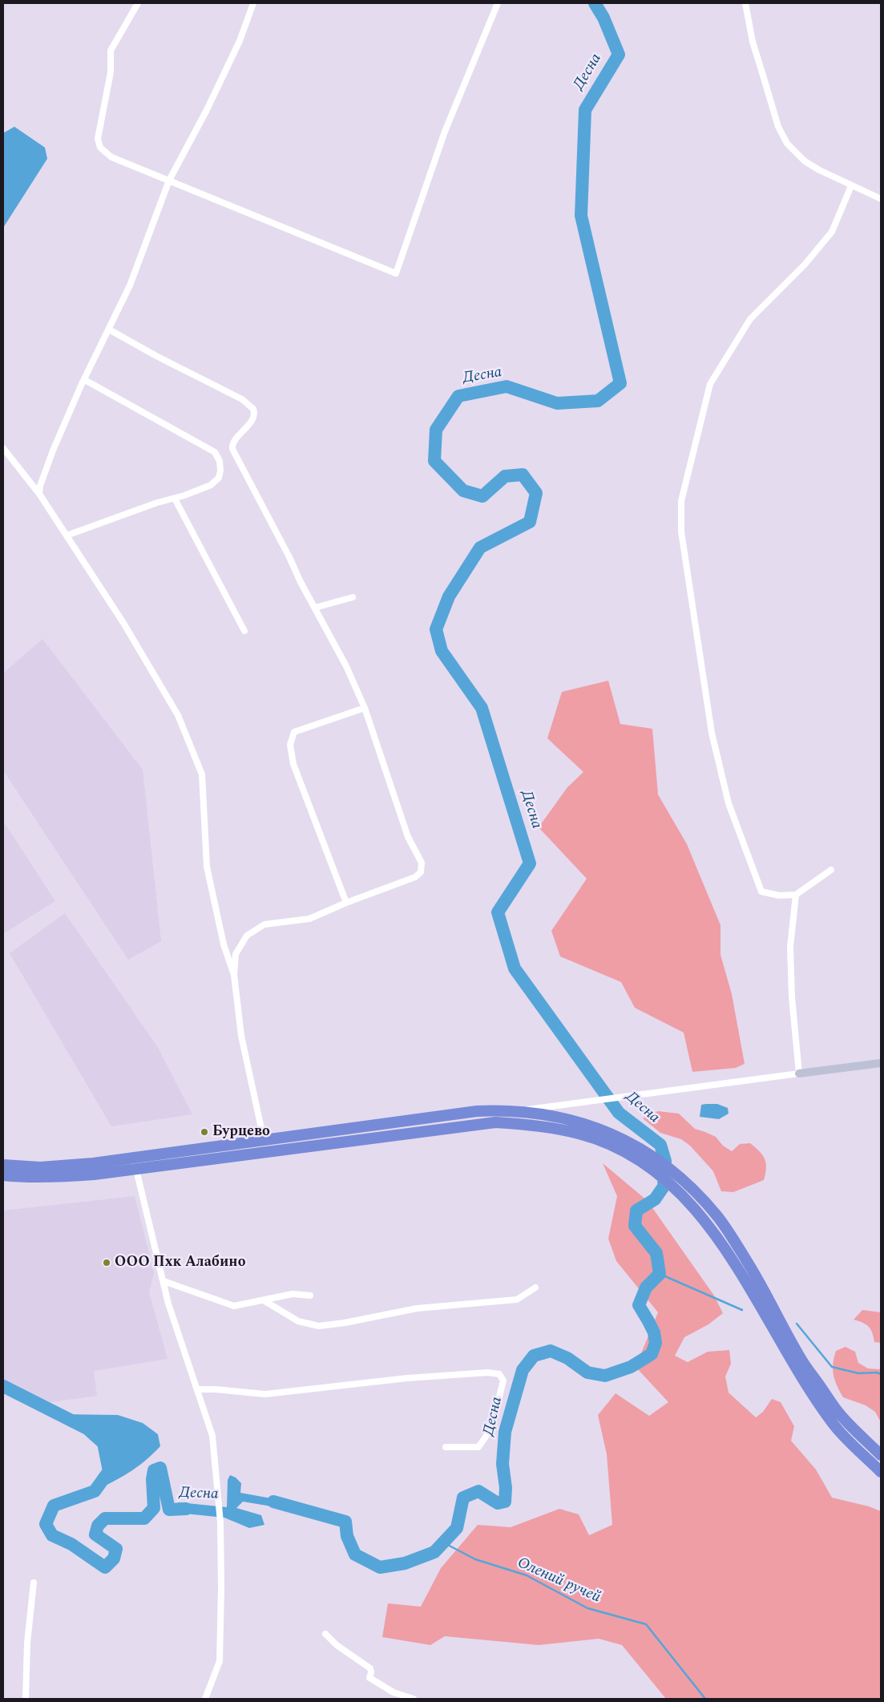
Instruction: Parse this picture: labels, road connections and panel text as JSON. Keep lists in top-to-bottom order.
{
  "water": ["Десна", "Олений ручей"],
  "places": ["Бурцево", "ООО Пхк Алабино"]
}
